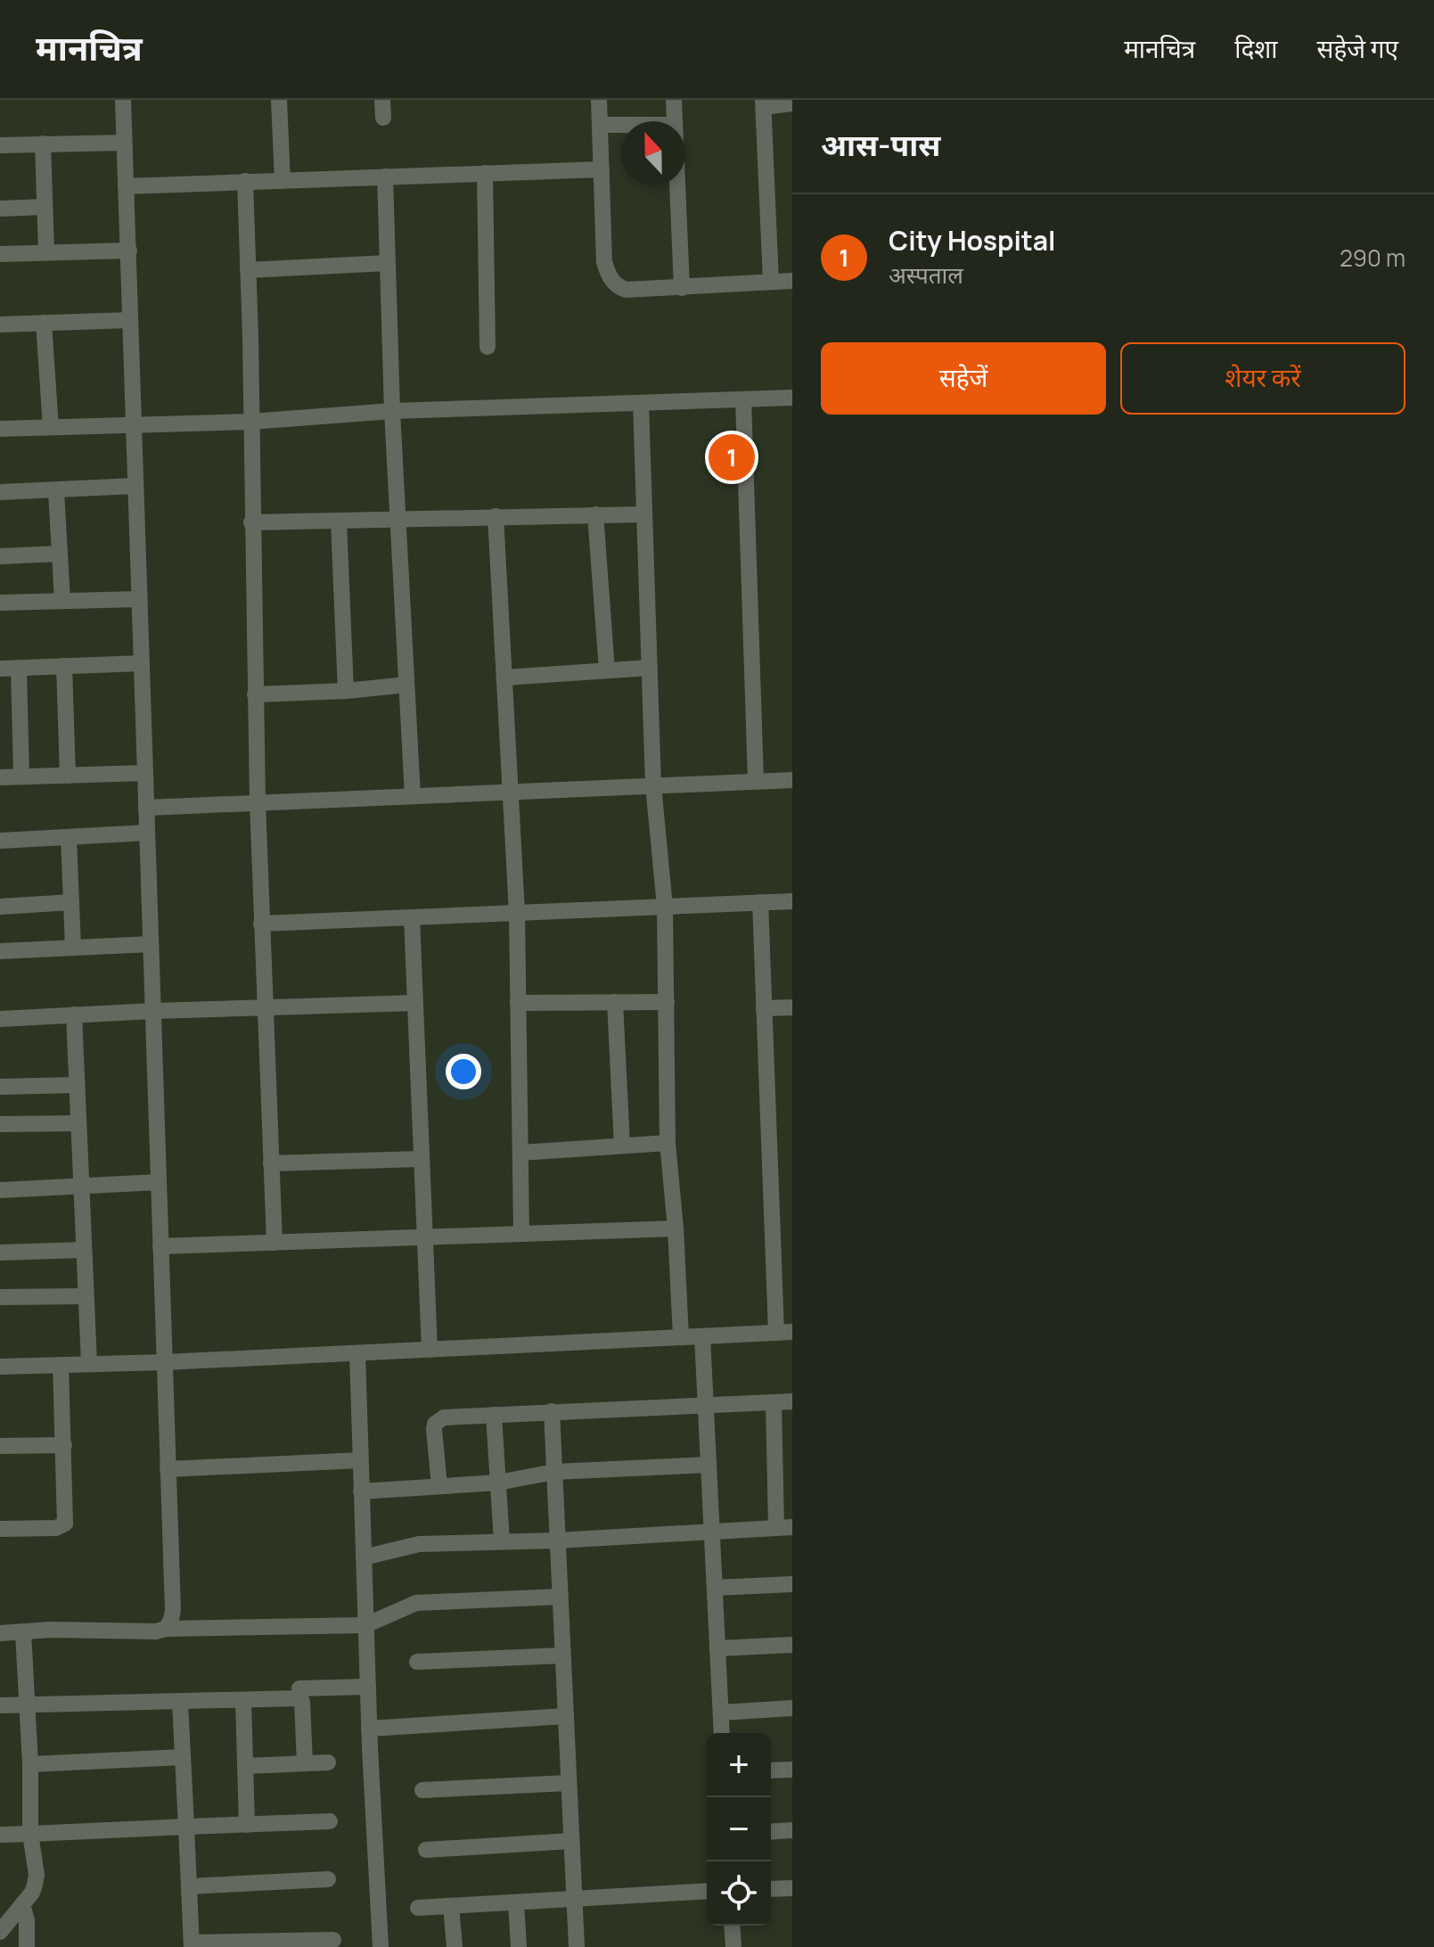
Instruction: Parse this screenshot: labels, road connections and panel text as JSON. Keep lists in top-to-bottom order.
{
  "north": "top",
  "page": {
    "header": "मानचित्र",
    "nav": ["मानचित्र", "दिशा", "सहेजे गए"],
    "heading": "आस-पास",
    "list": [
      {
        "mark": "1",
        "name": "City Hospital",
        "note": "अस्पताल",
        "value": "290 m"
      }
    ],
    "buttons": ["सहेजें", "शेयर करें"],
    "pins": "1",
    "map_buttons": ["+", "−"]
  }
}
